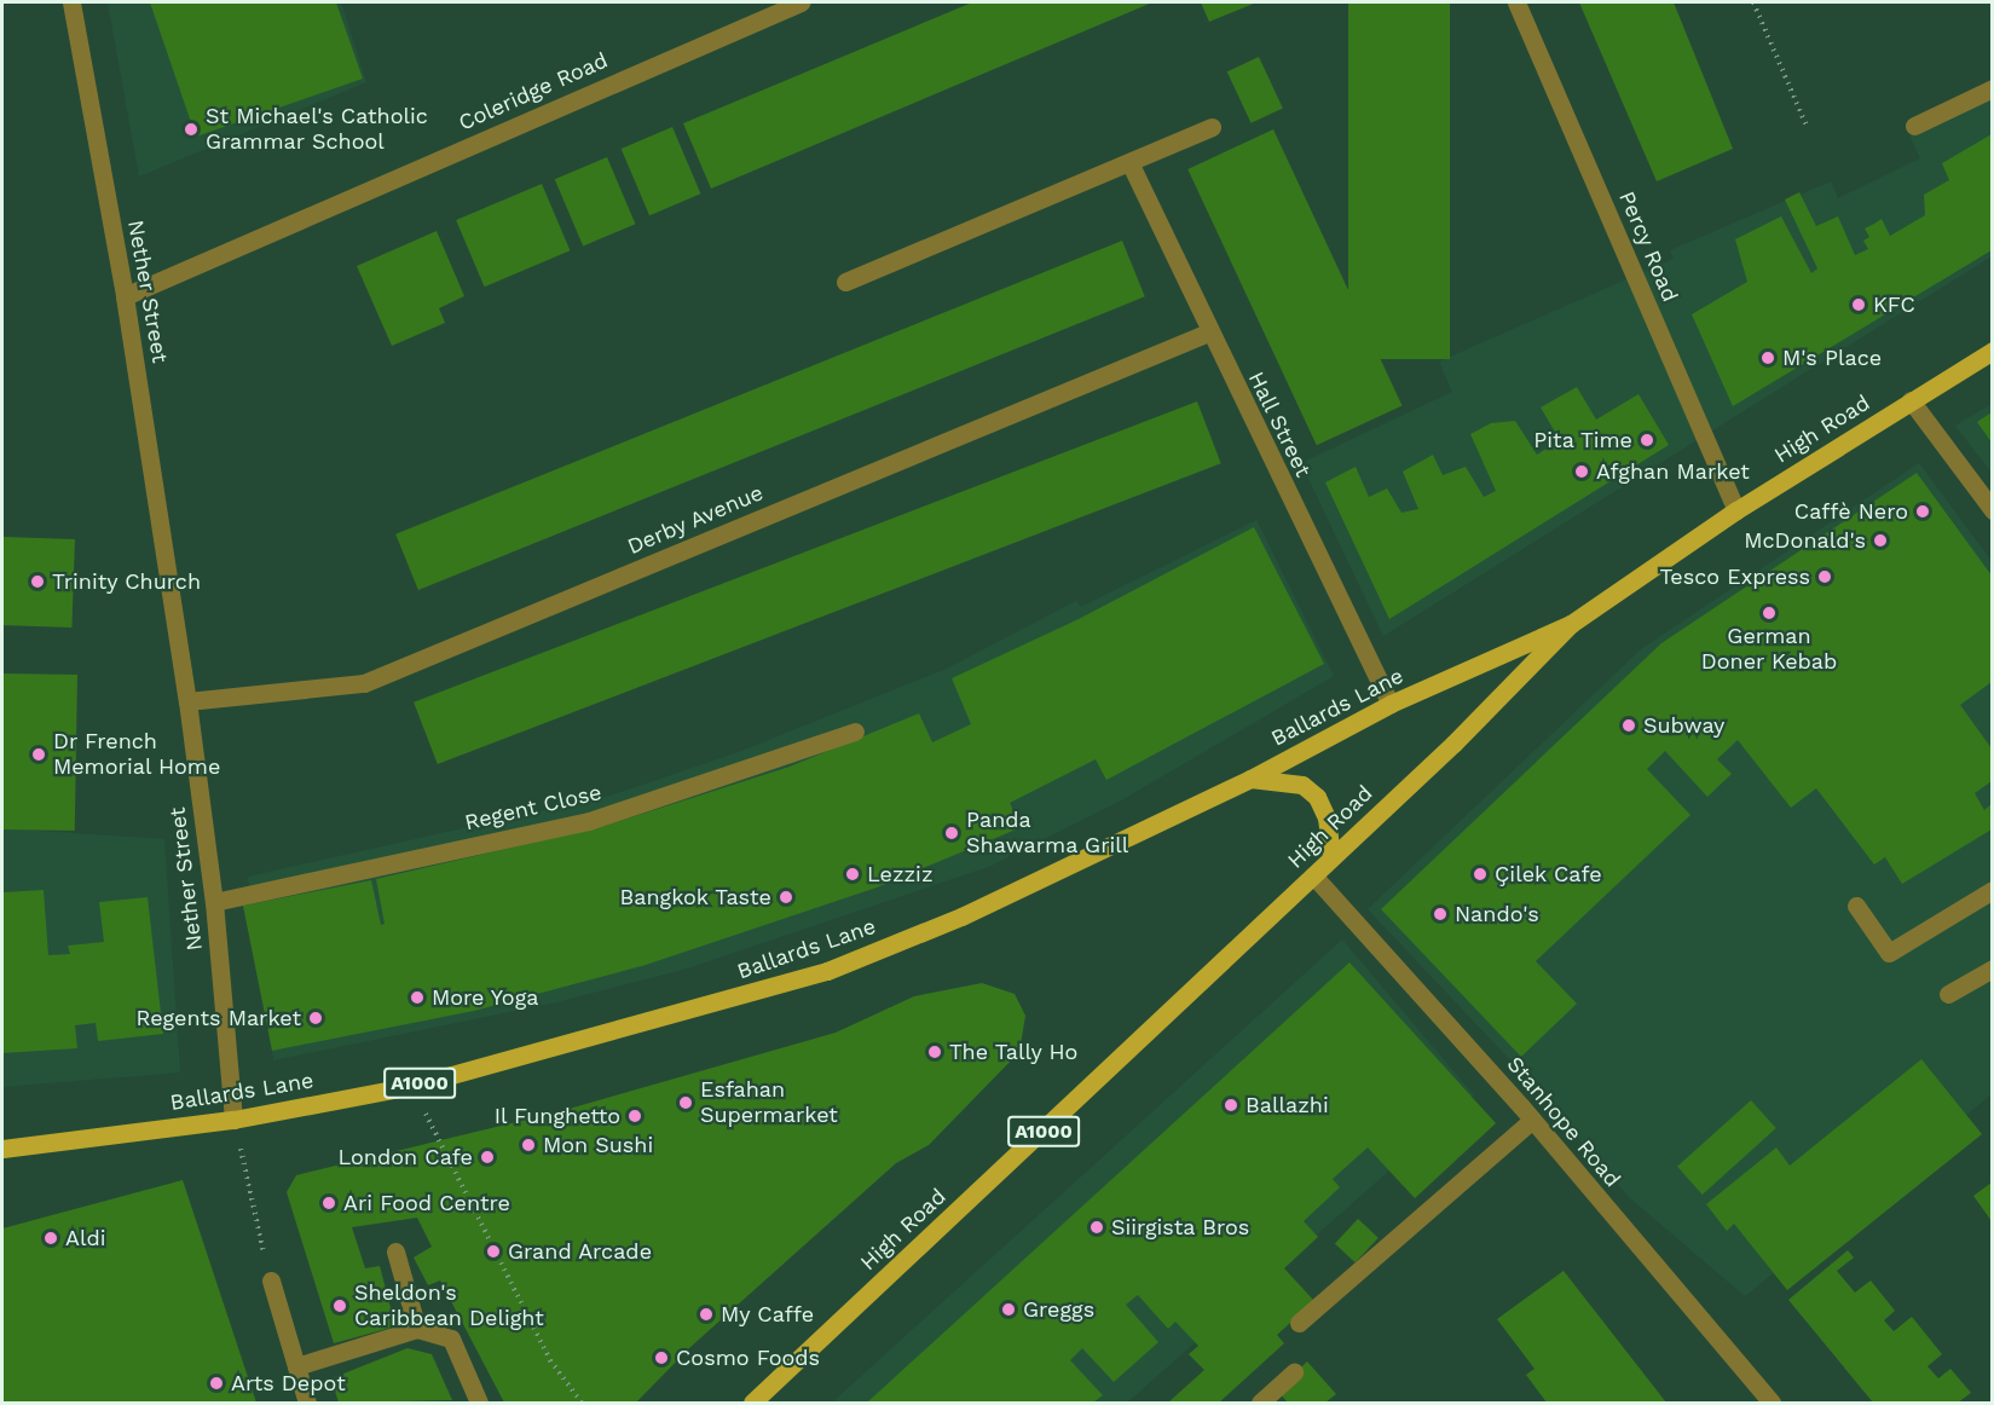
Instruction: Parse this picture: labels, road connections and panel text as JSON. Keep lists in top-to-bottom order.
{
  "streets": {
    "main road": ["High Road", "Ballards Lane", "A1000"],
    "street": [
      "Coleridge Road",
      "Percy Road",
      "Nether Street",
      "Hall Street",
      "Derby Avenue",
      "Regent Close",
      "Stanhope Road"
    ]
  },
  "crossings": [
    ["Coleridge Road", "Nether Street"],
    ["Percy Road", "High Road"],
    ["Nether Street", "Derby Avenue"],
    ["Nether Street", "Ballards Lane"],
    ["Nether Street", "Regent Close"],
    ["Hall Street", "Derby Avenue"],
    ["Hall Street", "Ballards Lane"],
    ["High Road", "Ballards Lane"],
    ["High Road", "Stanhope Road"]
  ],
  "places": [
    "St Michael's Catholic Grammar School",
    "KFC",
    "M's Place",
    "Pita Time",
    "Afghan Market",
    "Caffè Nero",
    "McDonald's",
    "Tesco Express",
    "Trinity Church",
    "German Doner Kebab",
    "Subway",
    "Dr French Memorial Home",
    "Panda Shawarma Grill",
    "Lezziz",
    "Çilek Cafe",
    "Bangkok Taste",
    "Nando's",
    "More Yoga",
    "Regents Market",
    "The Tally Ho",
    "Esfahan Supermarket",
    "Ballazhi",
    "Il Funghetto",
    "Mon Sushi",
    "London Cafe",
    "Ari Food Centre",
    "Siirgista Bros",
    "Aldi",
    "Grand Arcade",
    "Sheldon's Caribbean Delight",
    "Greggs",
    "My Caffe",
    "Cosmo Foods",
    "Arts Depot"
  ]
}
